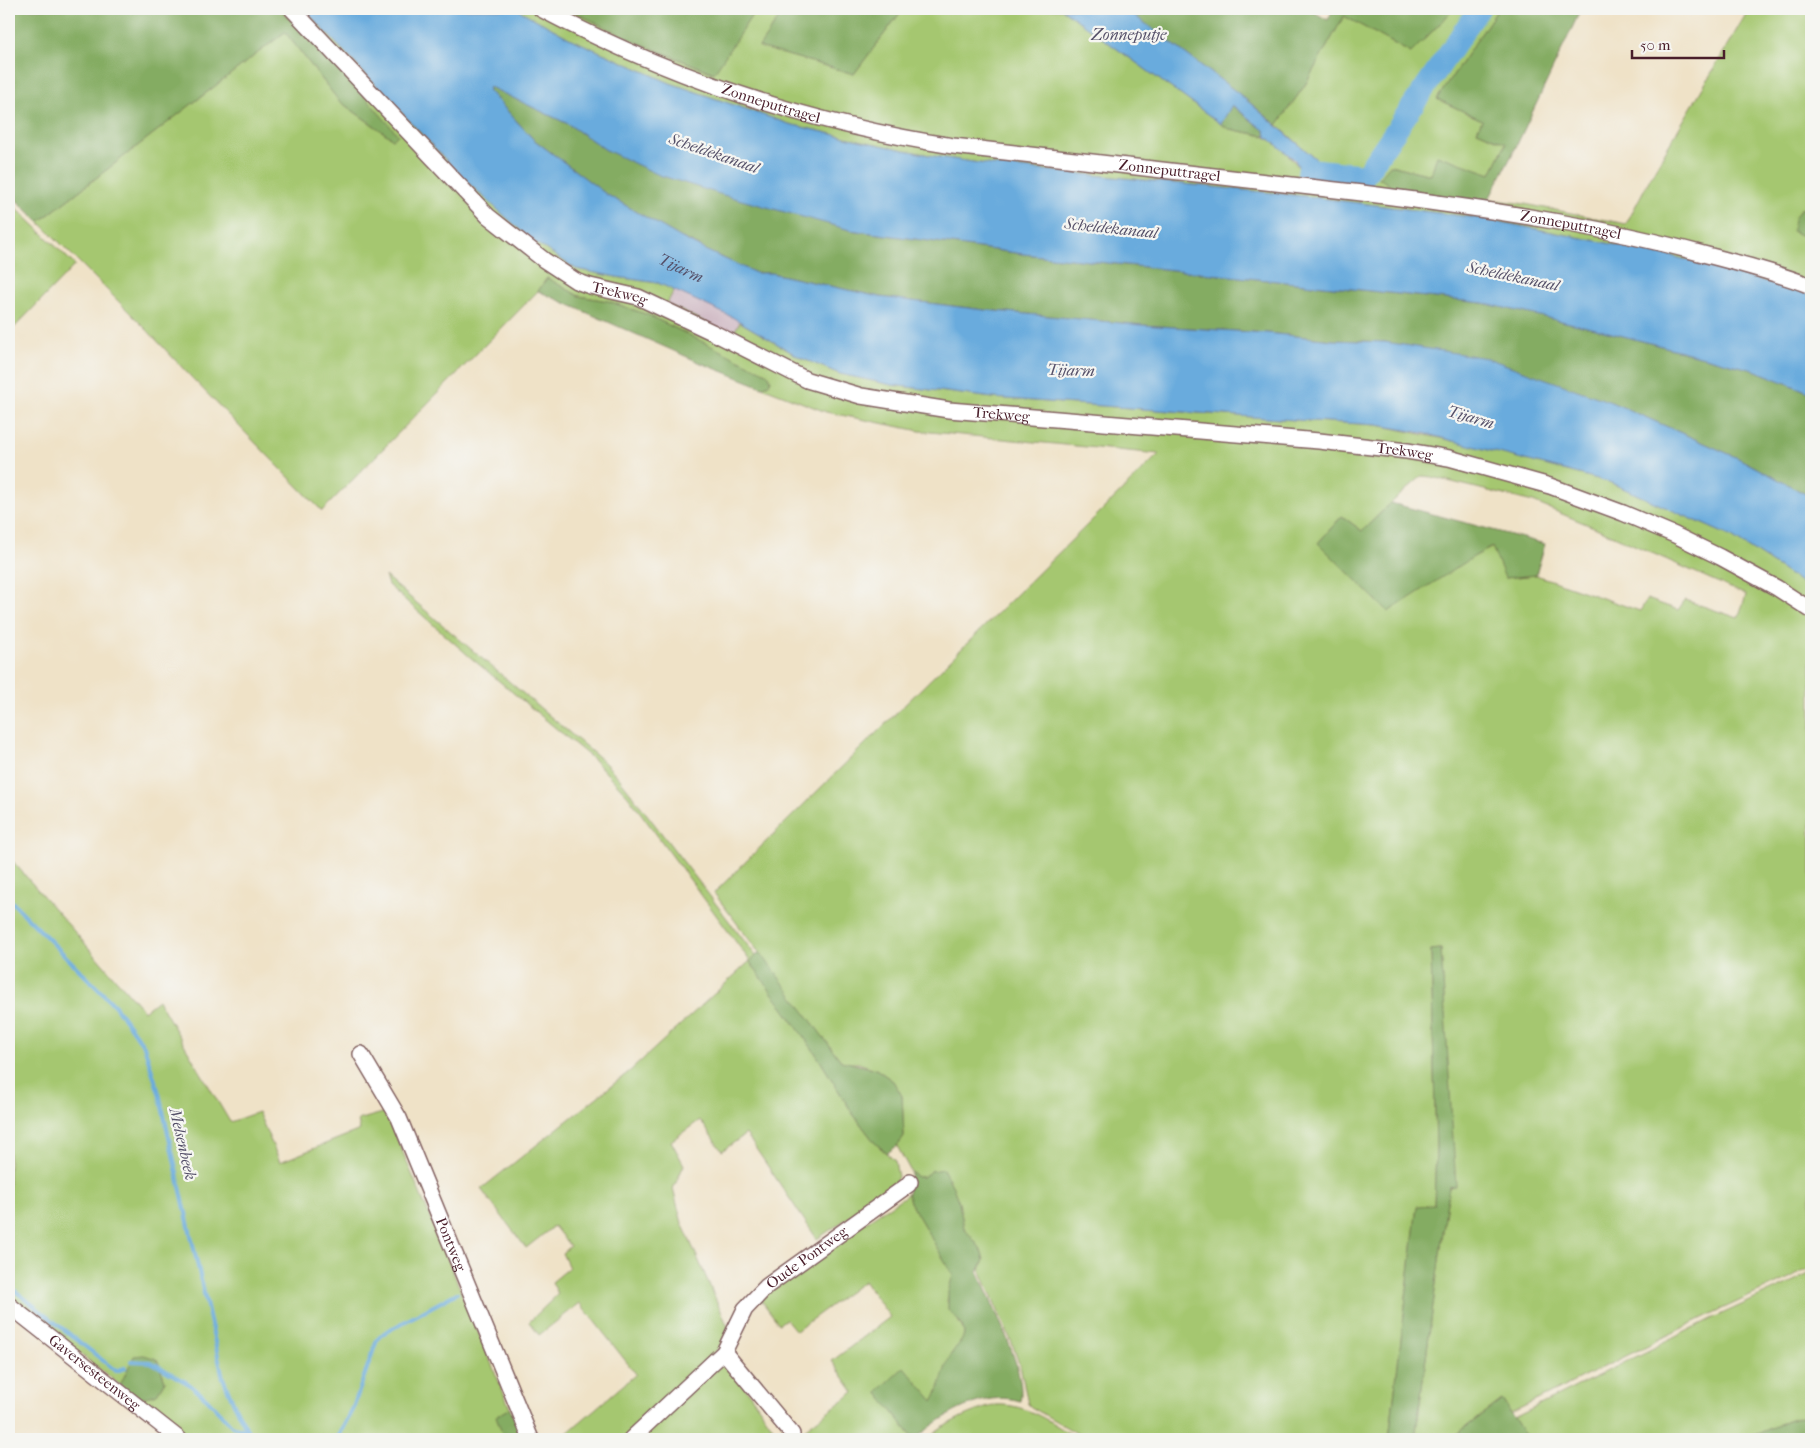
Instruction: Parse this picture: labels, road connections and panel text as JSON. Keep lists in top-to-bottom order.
{
  "streets": {
    "street": [
      "Zonneputtragel",
      "Trekweg",
      "Pontweg",
      "Oude Pontweg",
      "Gaversesteenweg"
    ]
  },
  "water": [
    "Zonneputje",
    "Scheldekanaal",
    "Tijarm",
    "Melsenbeek"
  ],
  "scale_bar": "50 m"
}
